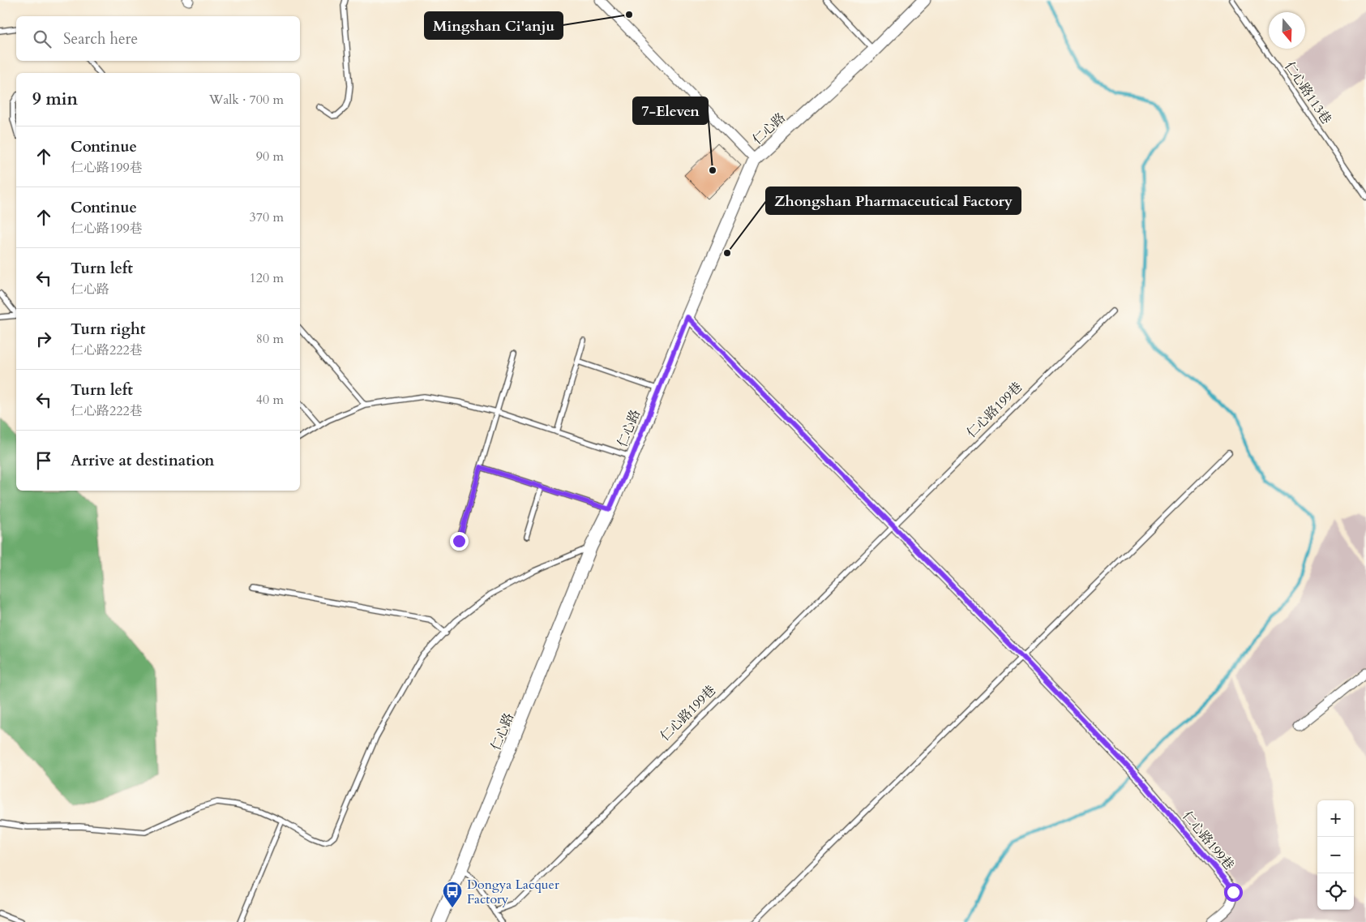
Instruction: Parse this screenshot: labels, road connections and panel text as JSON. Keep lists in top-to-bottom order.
{
  "streets": {
    "street": ["仁心路", "仁心路199巷"],
    "lane": ["仁心路113巷"]
  },
  "places": {
    "other": ["Mingshan Ci'anju", "7-Eleven", "Zhongshan Pharmaceutical Factory"],
    "bus stop": ["Dongya Lacquer Factory"]
  },
  "north": "bottom",
  "page": {
    "search": "Search here",
    "heading": ["9 min", "Walk · 700 m"],
    "list": [
      ["Continue", "仁心路199巷", "90 m"],
      ["Continue", "仁心路199巷", "370 m"],
      ["Turn left", "仁心路", "120 m"],
      ["Turn right", "仁心路222巷", "80 m"],
      ["Turn left", "仁心路222巷", "40 m"],
      "Arrive at destination"
    ],
    "map_buttons": ["+", "−"]
  }
}
